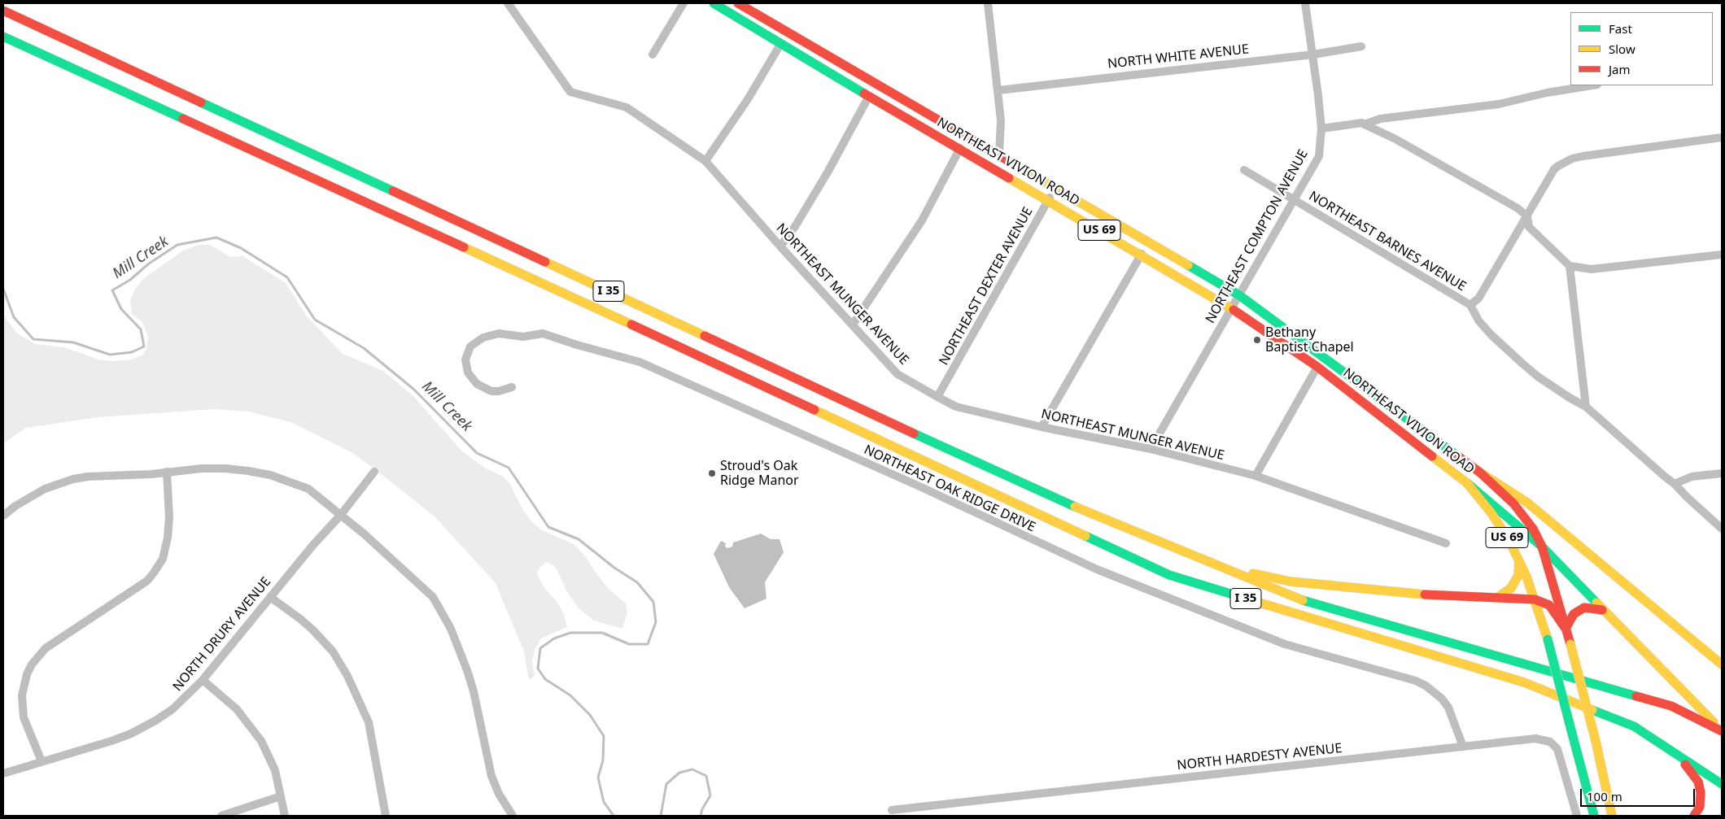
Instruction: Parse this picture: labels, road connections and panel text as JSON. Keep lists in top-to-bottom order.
{
  "streets": {
    "main road": ["NORTHEAST VIVION ROAD", "US 69", "I 35"],
    "street": [
      "NORTH WHITE AVENUE",
      "NORTHEAST COMPTON AVENUE",
      "NORTHEAST BARNES AVENUE",
      "NORTHEAST DEXTER AVENUE",
      "NORTHEAST MUNGER AVENUE",
      "NORTHEAST OAK RIDGE DRIVE",
      "NORTH DRURY AVENUE",
      "NORTH HARDESTY AVENUE"
    ]
  },
  "crossings": [
    ["NORTH WHITE AVENUE", "NORTHEAST COMPTON AVENUE"],
    ["NORTHEAST VIVION ROAD", "NORTHEAST COMPTON AVENUE"],
    ["NORTHEAST VIVION ROAD", "NORTHEAST DEXTER AVENUE"],
    ["NORTHEAST COMPTON AVENUE", "NORTHEAST BARNES AVENUE"],
    ["NORTHEAST COMPTON AVENUE", "NORTHEAST MUNGER AVENUE"],
    ["NORTHEAST DEXTER AVENUE", "NORTHEAST MUNGER AVENUE"],
    ["NORTHEAST OAK RIDGE DRIVE", "NORTH HARDESTY AVENUE"]
  ],
  "water": ["Mill Creek"],
  "places": ["Bethany Baptist Chapel", "Stroud's Oak Ridge Manor"],
  "legend": ["Fast", "Slow", "Jam"],
  "scale_bar": "100 m"
}
